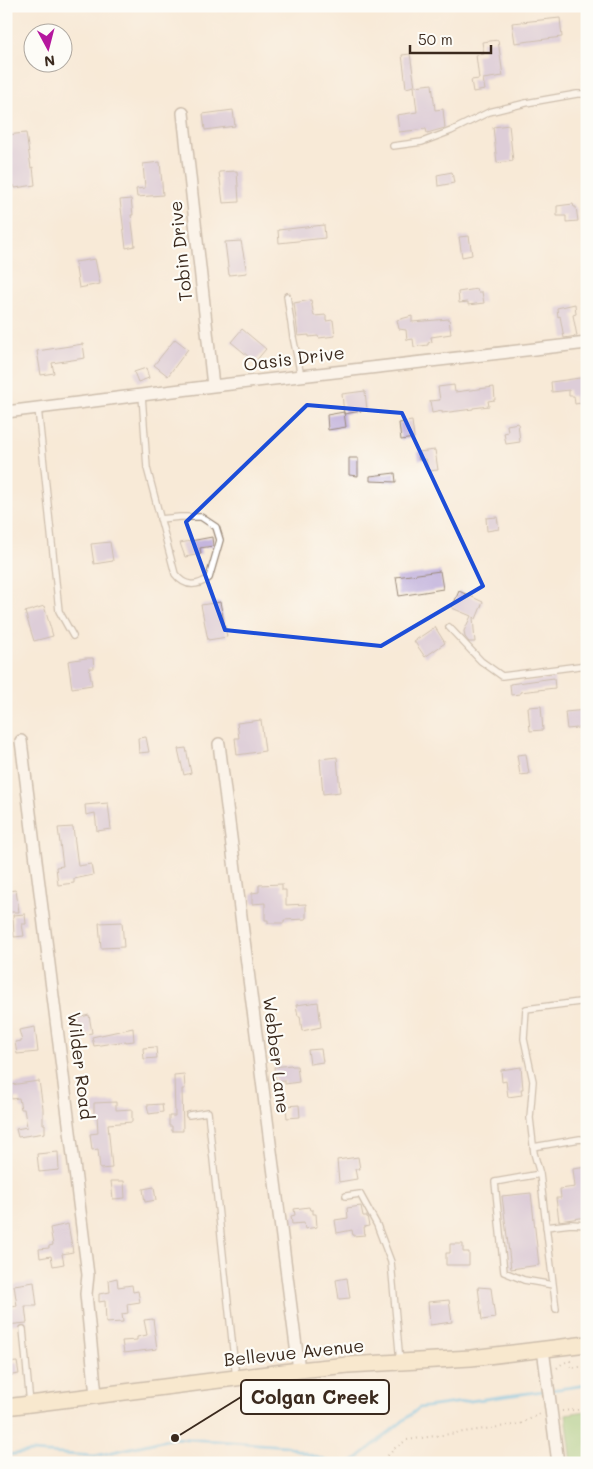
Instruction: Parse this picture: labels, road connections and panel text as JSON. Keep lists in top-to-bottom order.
{
  "streets": {
    "street": [
      "Tobin Drive",
      "Oasis Drive",
      "Webber Lane",
      "Wilder Road",
      "Bellevue Avenue"
    ]
  },
  "crossings": [
    ["Tobin Drive", "Oasis Drive"],
    ["Webber Lane", "Bellevue Avenue"],
    ["Wilder Road", "Bellevue Avenue"]
  ],
  "places": ["Colgan Creek"],
  "scale_bar": "50 m",
  "north": "bottom"
}
